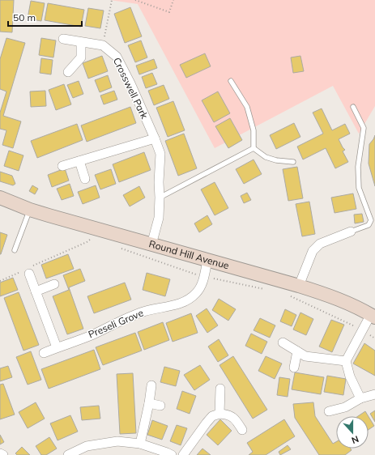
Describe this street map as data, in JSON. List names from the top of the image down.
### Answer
{
  "streets": {
    "street": ["Crosswell Park", "Round Hill Avenue", "Preseli Grove"]
  },
  "crossings": [
    ["Crosswell Park", "Round Hill Avenue"],
    ["Round Hill Avenue", "Preseli Grove"]
  ],
  "scale_bar": "50 m",
  "north": "bottom"
}
